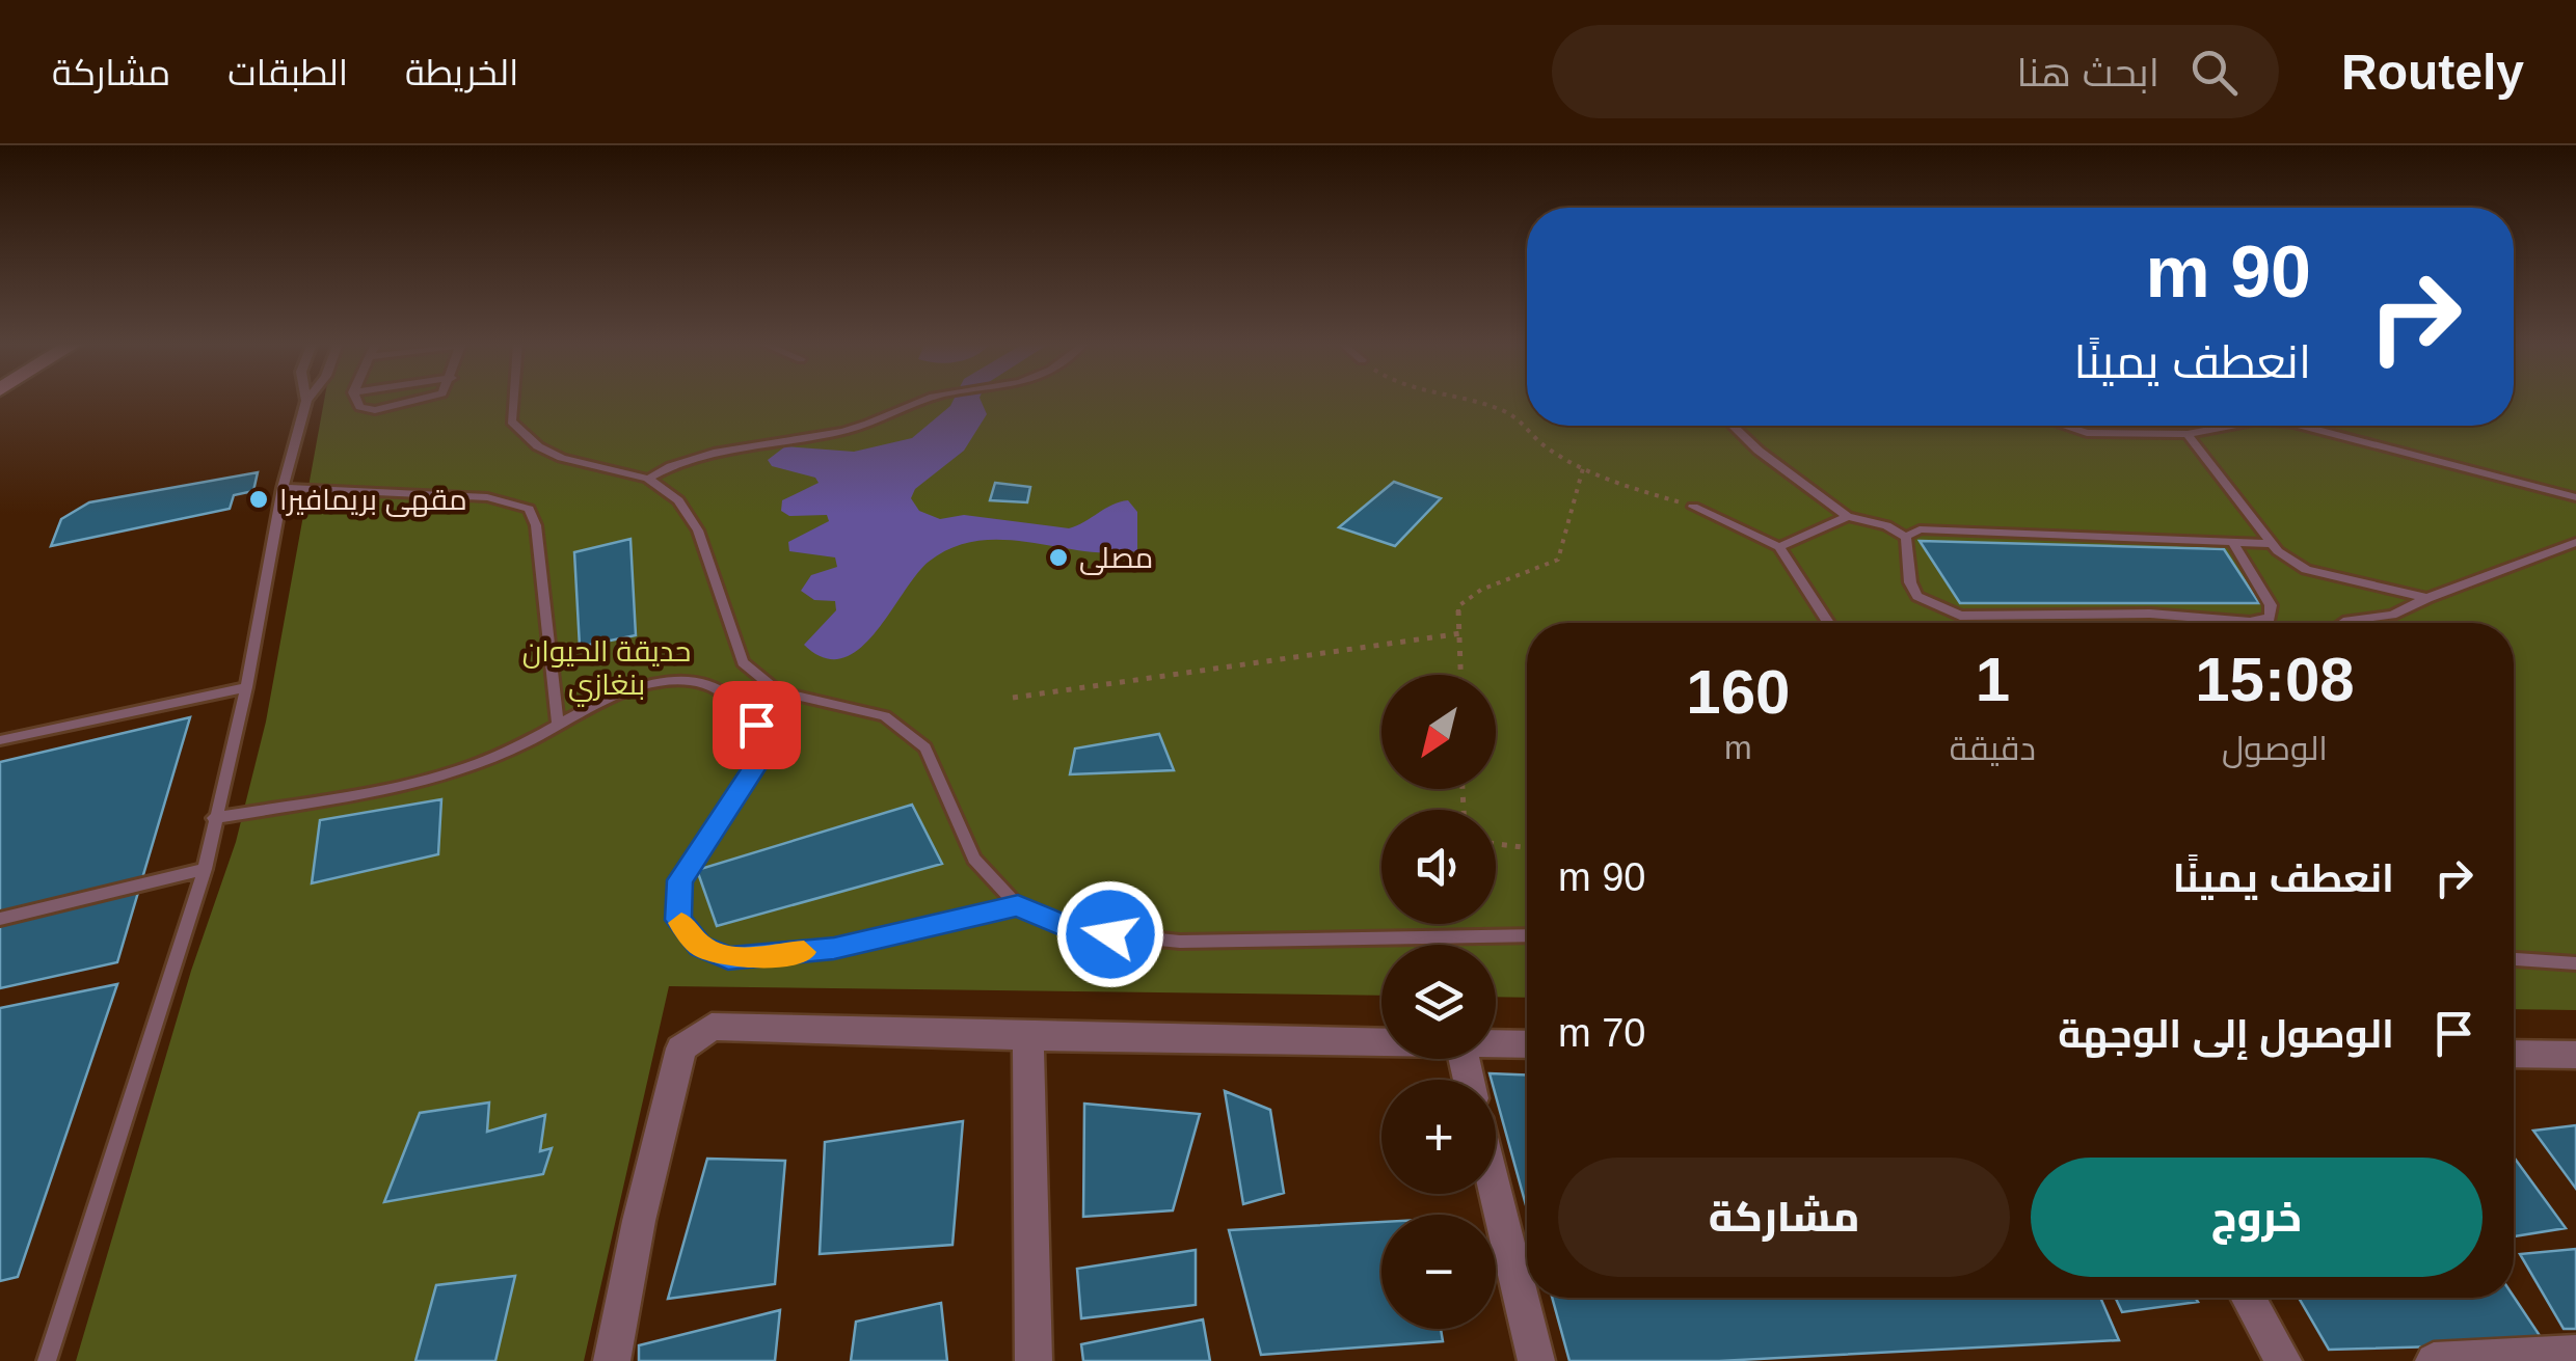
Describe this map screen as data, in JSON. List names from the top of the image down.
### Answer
{
  "parks": ["حديقة الحيوان بنغازي"],
  "places": ["مقهى بريمافيرا", "مصلى"],
  "north": "bottom left",
  "page": {
    "header": "Routely",
    "search": "ابحث هنا",
    "nav": ["الخريطة", "الطبقات", "مشاركة"],
    "turn": ["90 m", "انعطف يمينًا"],
    "eta": [
      "15:08",
      "الوصول",
      "1",
      "دقيقة",
      "160",
      "m"
    ],
    "map_buttons": ["+", "−"],
    "list": [
      {
        "name": "انعطف يمينًا",
        "value": "90 m"
      },
      {
        "name": "الوصول إلى الوجهة",
        "value": "70 m"
      }
    ],
    "buttons": ["خروج", "مشاركة"]
  }
}
